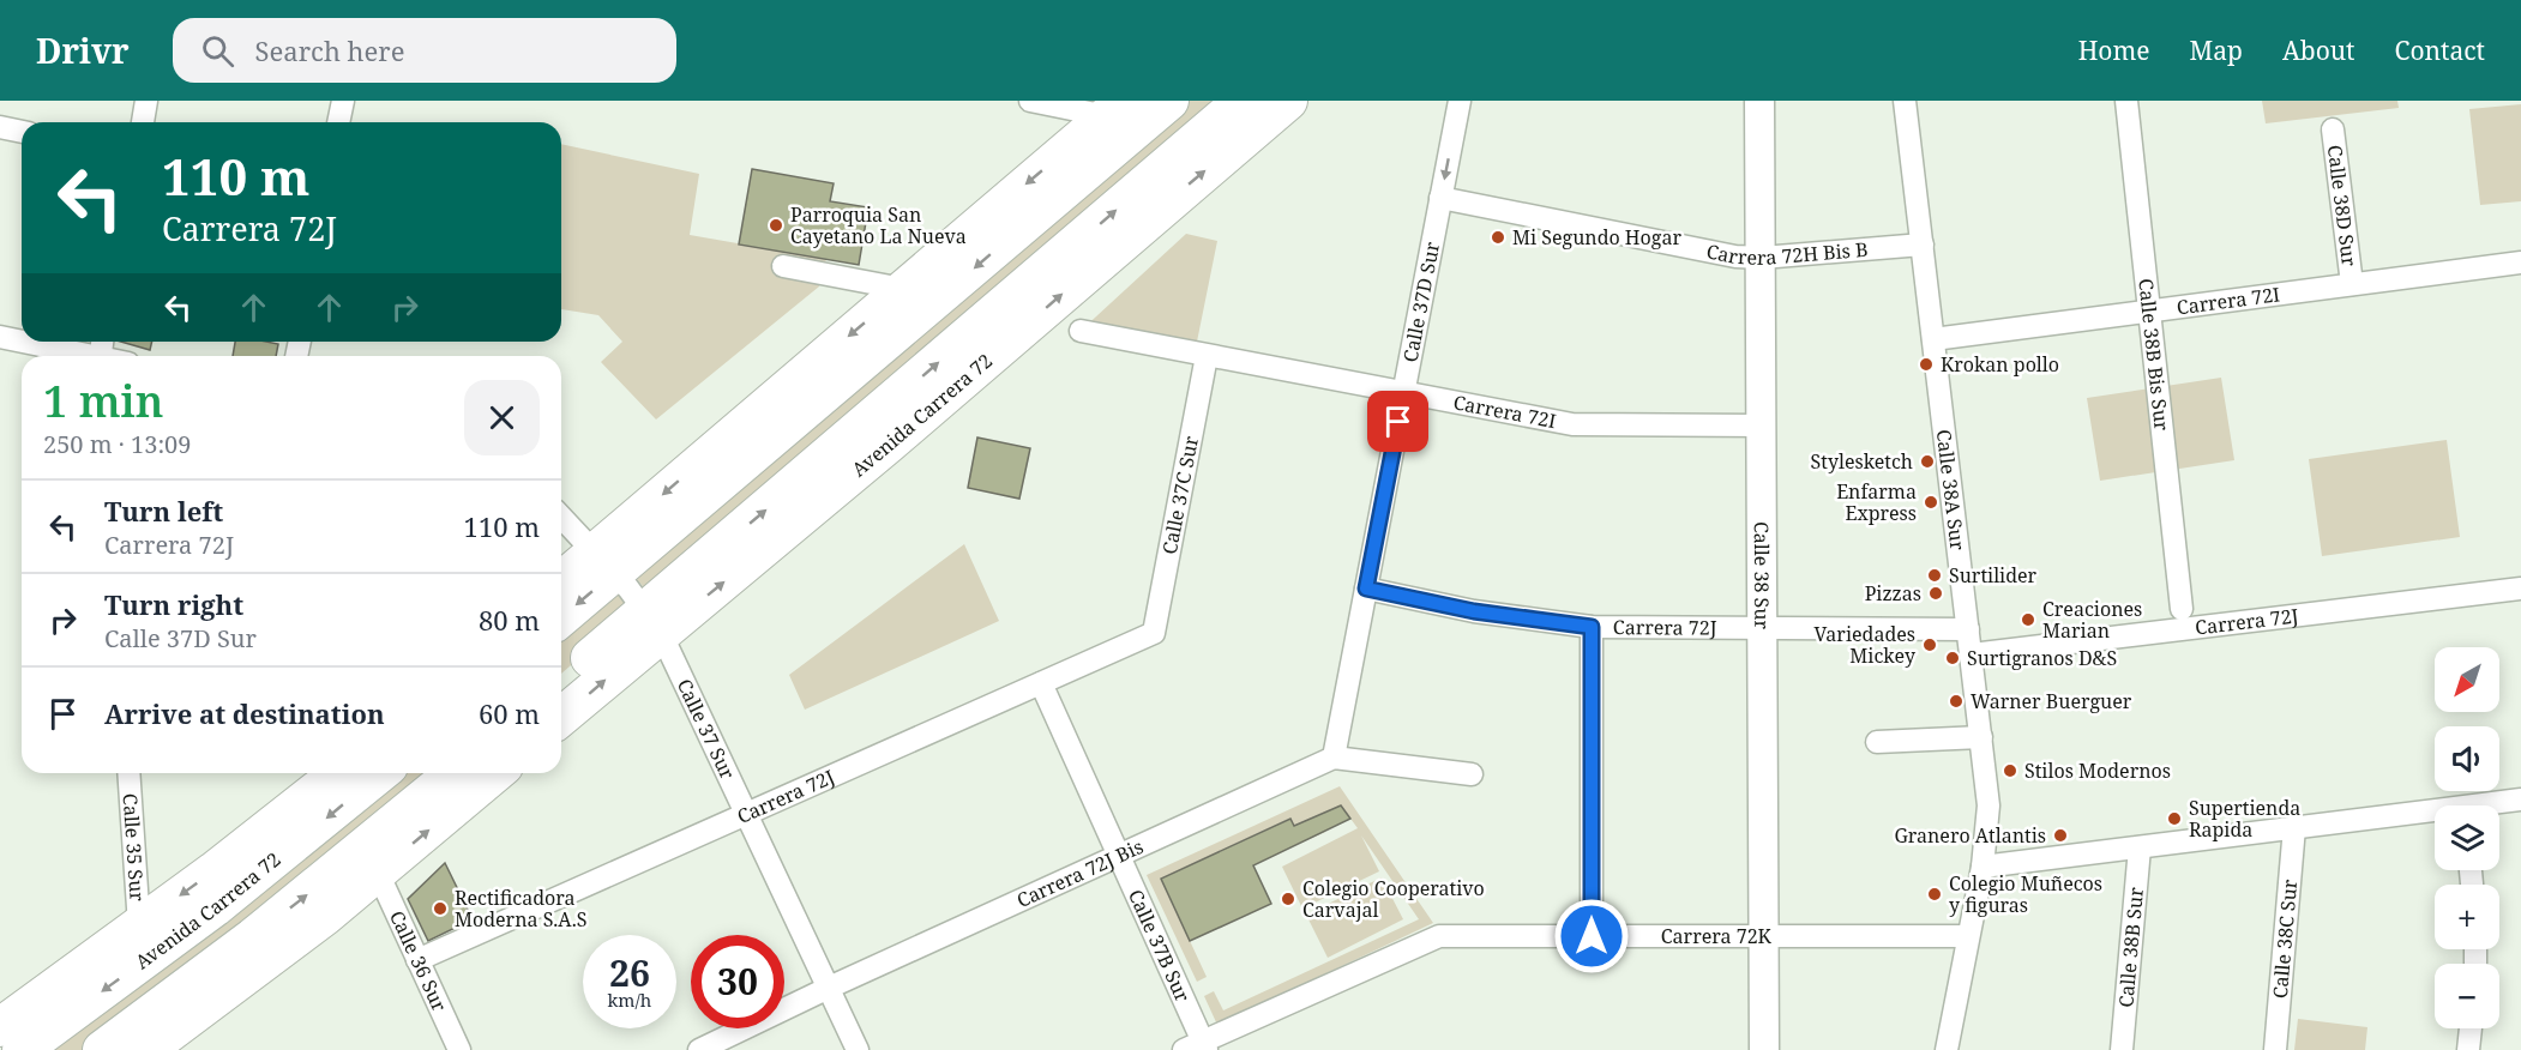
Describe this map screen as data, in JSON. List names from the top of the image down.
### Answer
{
  "streets": {
    "highway": ["Avenida Carrera 72"],
    "street": [
      "Calle 38D Sur",
      "Carrera 72H Bis B",
      "Carrera 72I",
      "Calle 37D Sur",
      "Calle 38B Bis Sur",
      "Calle 38A Sur",
      "Calle 37C Sur",
      "Calle 38 Sur",
      "Carrera 72J",
      "Calle 37 Sur",
      "Calle 35 Sur",
      "Carrera 72J Bis",
      "Carrera 72K",
      "Calle 38C Sur",
      "Calle 37B Sur",
      "Calle 38B Sur",
      "Calle 36 Sur"
    ]
  },
  "crossings": [
    ["Calle 38D Sur", "Carrera 72I"],
    ["Carrera 72H Bis B", "Calle 37D Sur"],
    ["Carrera 72H Bis B", "Calle 38A Sur"],
    ["Carrera 72H Bis B", "Calle 38 Sur"],
    ["Carrera 72I", "Calle 37D Sur"],
    ["Carrera 72I", "Calle 38B Bis Sur"],
    ["Carrera 72I", "Calle 38A Sur"],
    ["Carrera 72I", "Calle 37C Sur"],
    ["Carrera 72I", "Calle 38 Sur"],
    ["Calle 37D Sur", "Carrera 72J"],
    ["Calle 37D Sur", "Carrera 72J Bis"],
    ["Avenida Carrera 72", "Calle 37 Sur"],
    ["Avenida Carrera 72", "Calle 35 Sur"],
    ["Calle 38A Sur", "Carrera 72J"],
    ["Calle 38A Sur", "Carrera 72K"],
    ["Calle 37C Sur", "Carrera 72J"],
    ["Calle 38 Sur", "Carrera 72J"],
    ["Calle 38 Sur", "Carrera 72K"],
    ["Carrera 72J", "Calle 37 Sur"],
    ["Carrera 72J", "Calle 37B Sur"],
    ["Carrera 72J", "Calle 36 Sur"],
    ["Calle 37 Sur", "Carrera 72J Bis"],
    ["Carrera 72J Bis", "Calle 37B Sur"],
    ["Carrera 72K", "Calle 37B Sur"]
  ],
  "places": [
    "Parroquia San Cayetano La Nueva",
    "Mi Segundo Hogar",
    "Krokan pollo",
    "Stylesketch",
    "Enfarma Express",
    "Surtilider",
    "Pizzas",
    "Creaciones Marian",
    "Variedades Mickey",
    "Surtigranos D&S",
    "Warner Buerguer",
    "Stilos Modernos",
    "Supertienda Rapida",
    "Granero Atlantis",
    "Colegio Muñecos y figuras",
    "Colegio Cooperativo Carvajal",
    "Rectificadora Moderna S.A.S"
  ],
  "north": "bottom left",
  "page": {
    "header": "Drivr",
    "search": "Search here",
    "nav": [
      "Home",
      "Map",
      "About",
      "Contact"
    ],
    "turn": ["110 m", "Carrera 72J"],
    "heading": ["1 min", "250 m · 13:09"],
    "list": [
      {
        "name": "Turn left",
        "note": "Carrera 72J",
        "value": "110 m"
      },
      {
        "name": "Turn right",
        "note": "Calle 37D Sur",
        "value": "80 m"
      },
      {
        "name": "Arrive at destination",
        "value": "60 m"
      }
    ],
    "map_buttons": ["+", "−"],
    "speed": "26 km/h",
    "limit": "30"
  }
}
